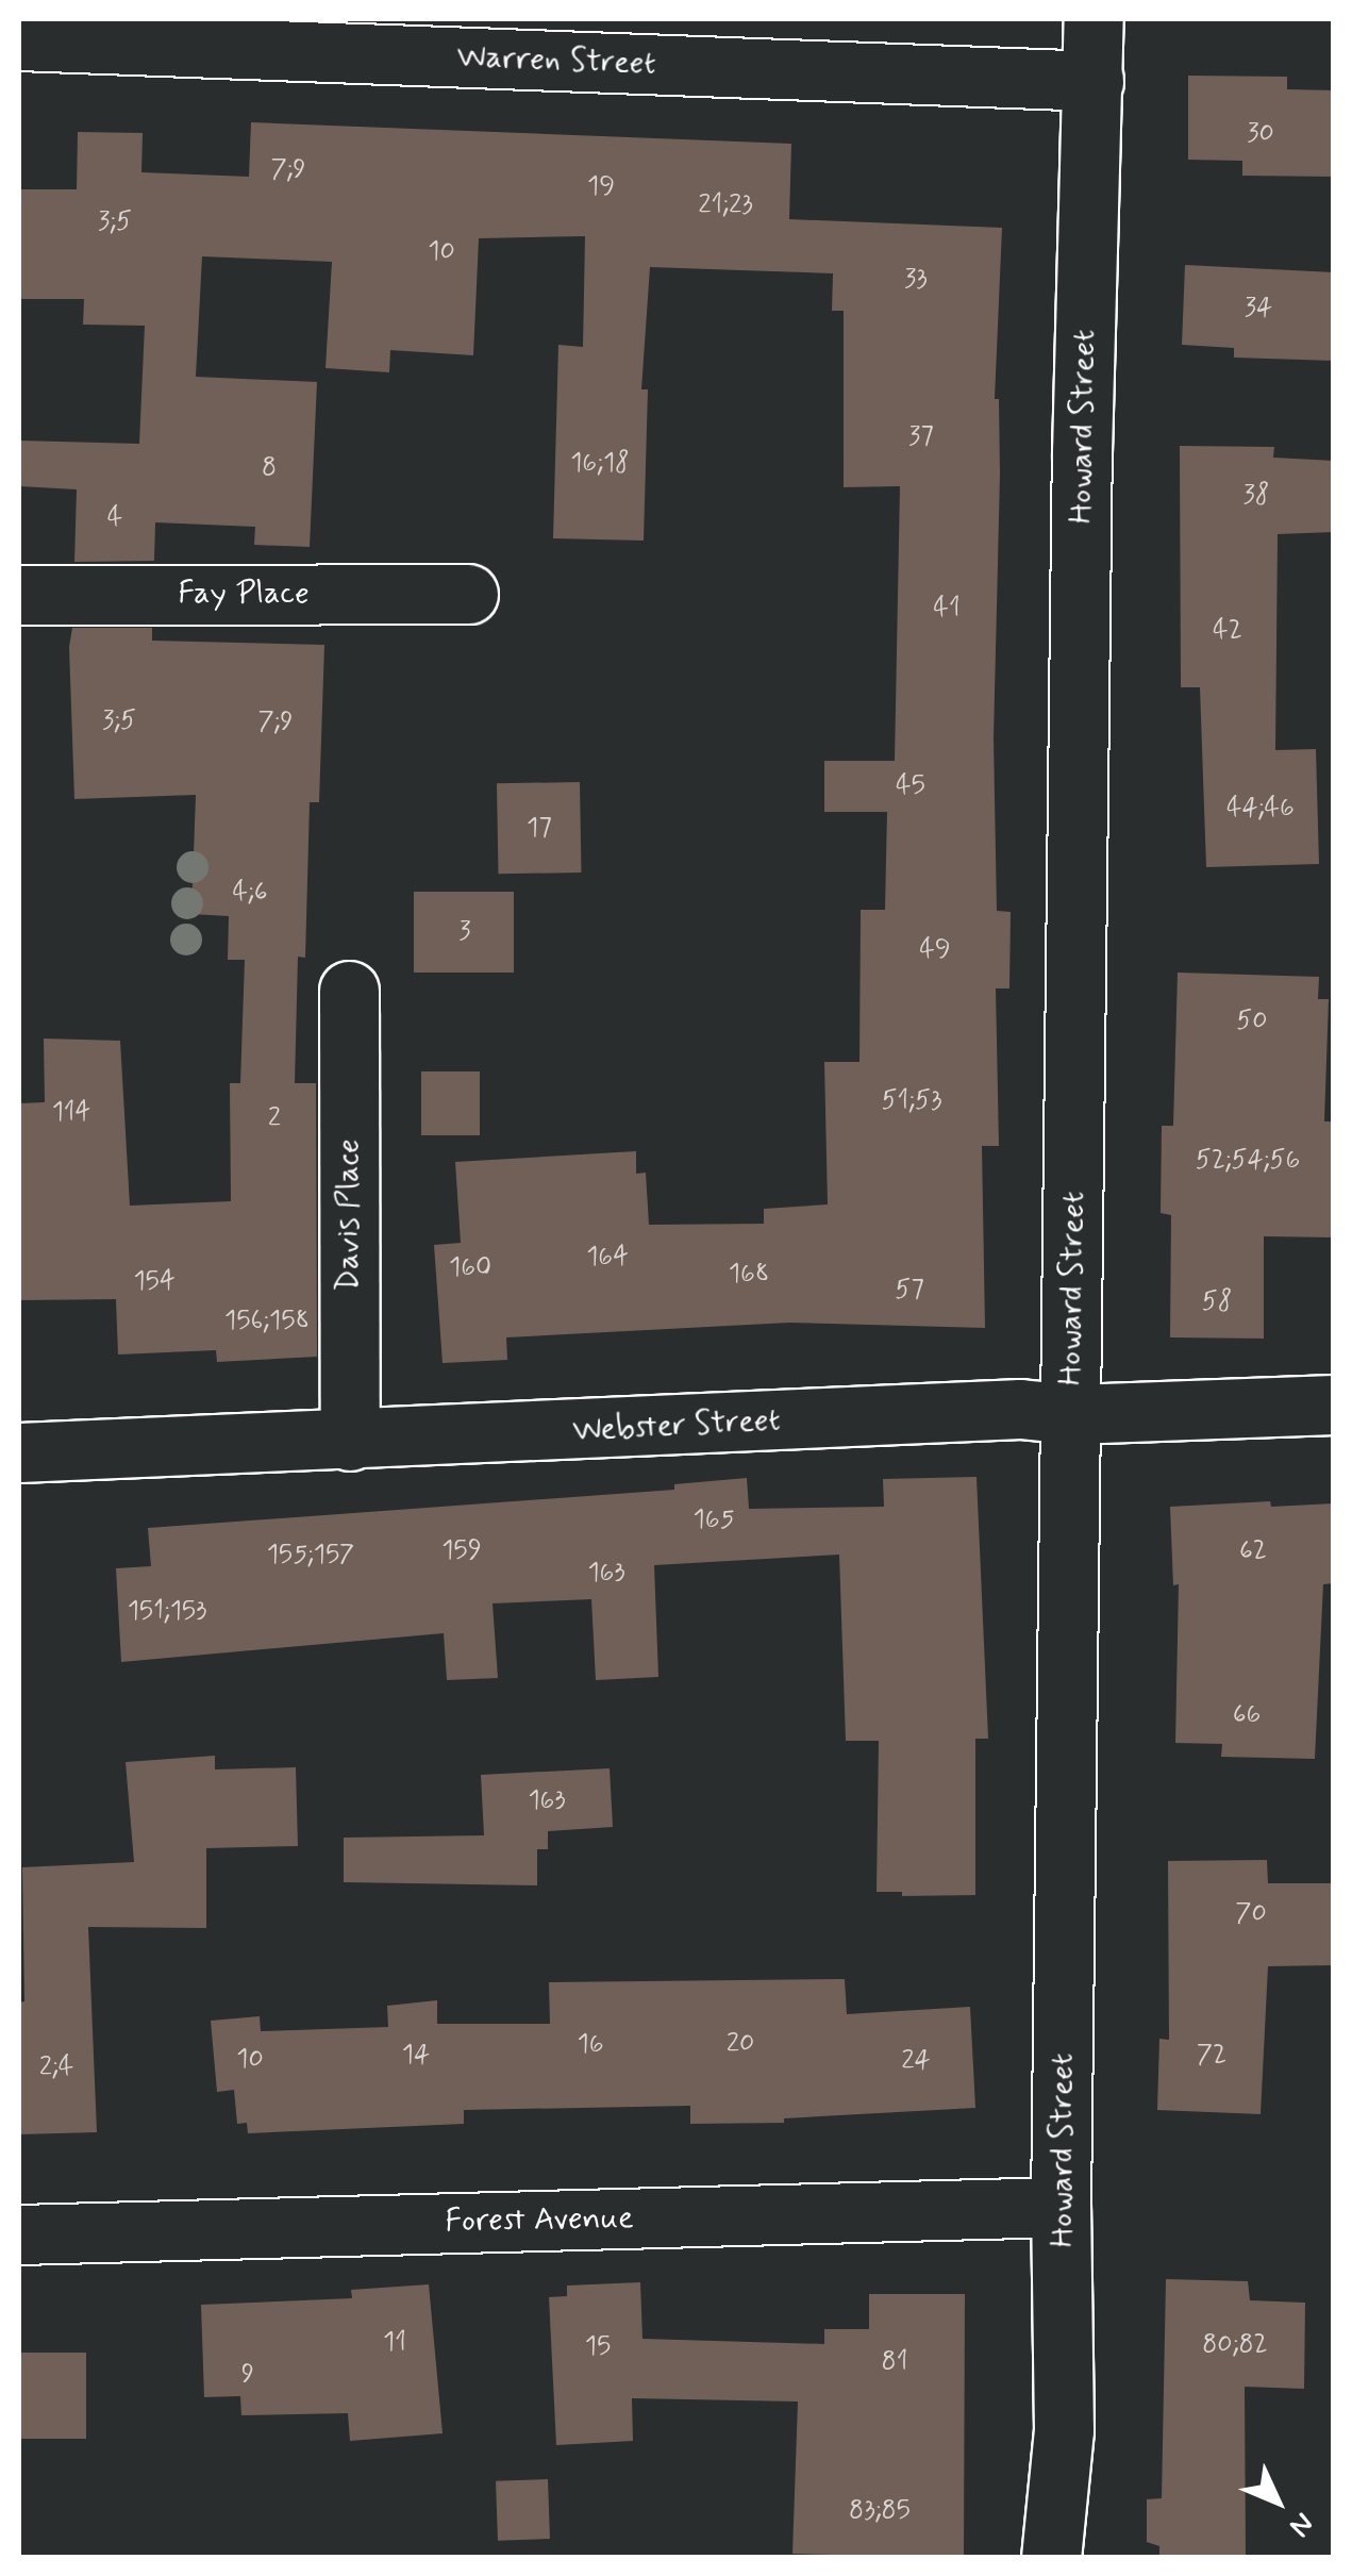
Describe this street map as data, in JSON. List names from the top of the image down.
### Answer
{
  "streets": {
    "street": [
      "Warren Street",
      "Howard Street",
      "Fay Place",
      "Davis Place",
      "Webster Street",
      "Forest Avenue"
    ]
  },
  "crossings": [
    ["Warren Street", "Howard Street"],
    ["Howard Street", "Webster Street"],
    ["Howard Street", "Forest Avenue"],
    ["Davis Place", "Webster Street"]
  ],
  "house_numbers": [
    "30",
    "7;9",
    "19",
    "21;23",
    "3;5",
    "10",
    "33",
    "34",
    "37",
    "16;18",
    "8",
    "38",
    "4",
    "41",
    "42",
    "3;5",
    "7;9",
    "45",
    "44;46",
    "17",
    "4;6",
    "3",
    "49",
    "50",
    "51;53",
    "114",
    "2",
    "52;54;56",
    "164",
    "160",
    "168",
    "154",
    "57",
    "58",
    "156;158",
    "165",
    "159",
    "62",
    "155;157",
    "163",
    "151;153",
    "66",
    "163",
    "70",
    "20",
    "16",
    "14",
    "72",
    "10",
    "24",
    "2;4",
    "11",
    "80;82",
    "15",
    "81",
    "9",
    "83;85"
  ],
  "north": "bottom right"
}
